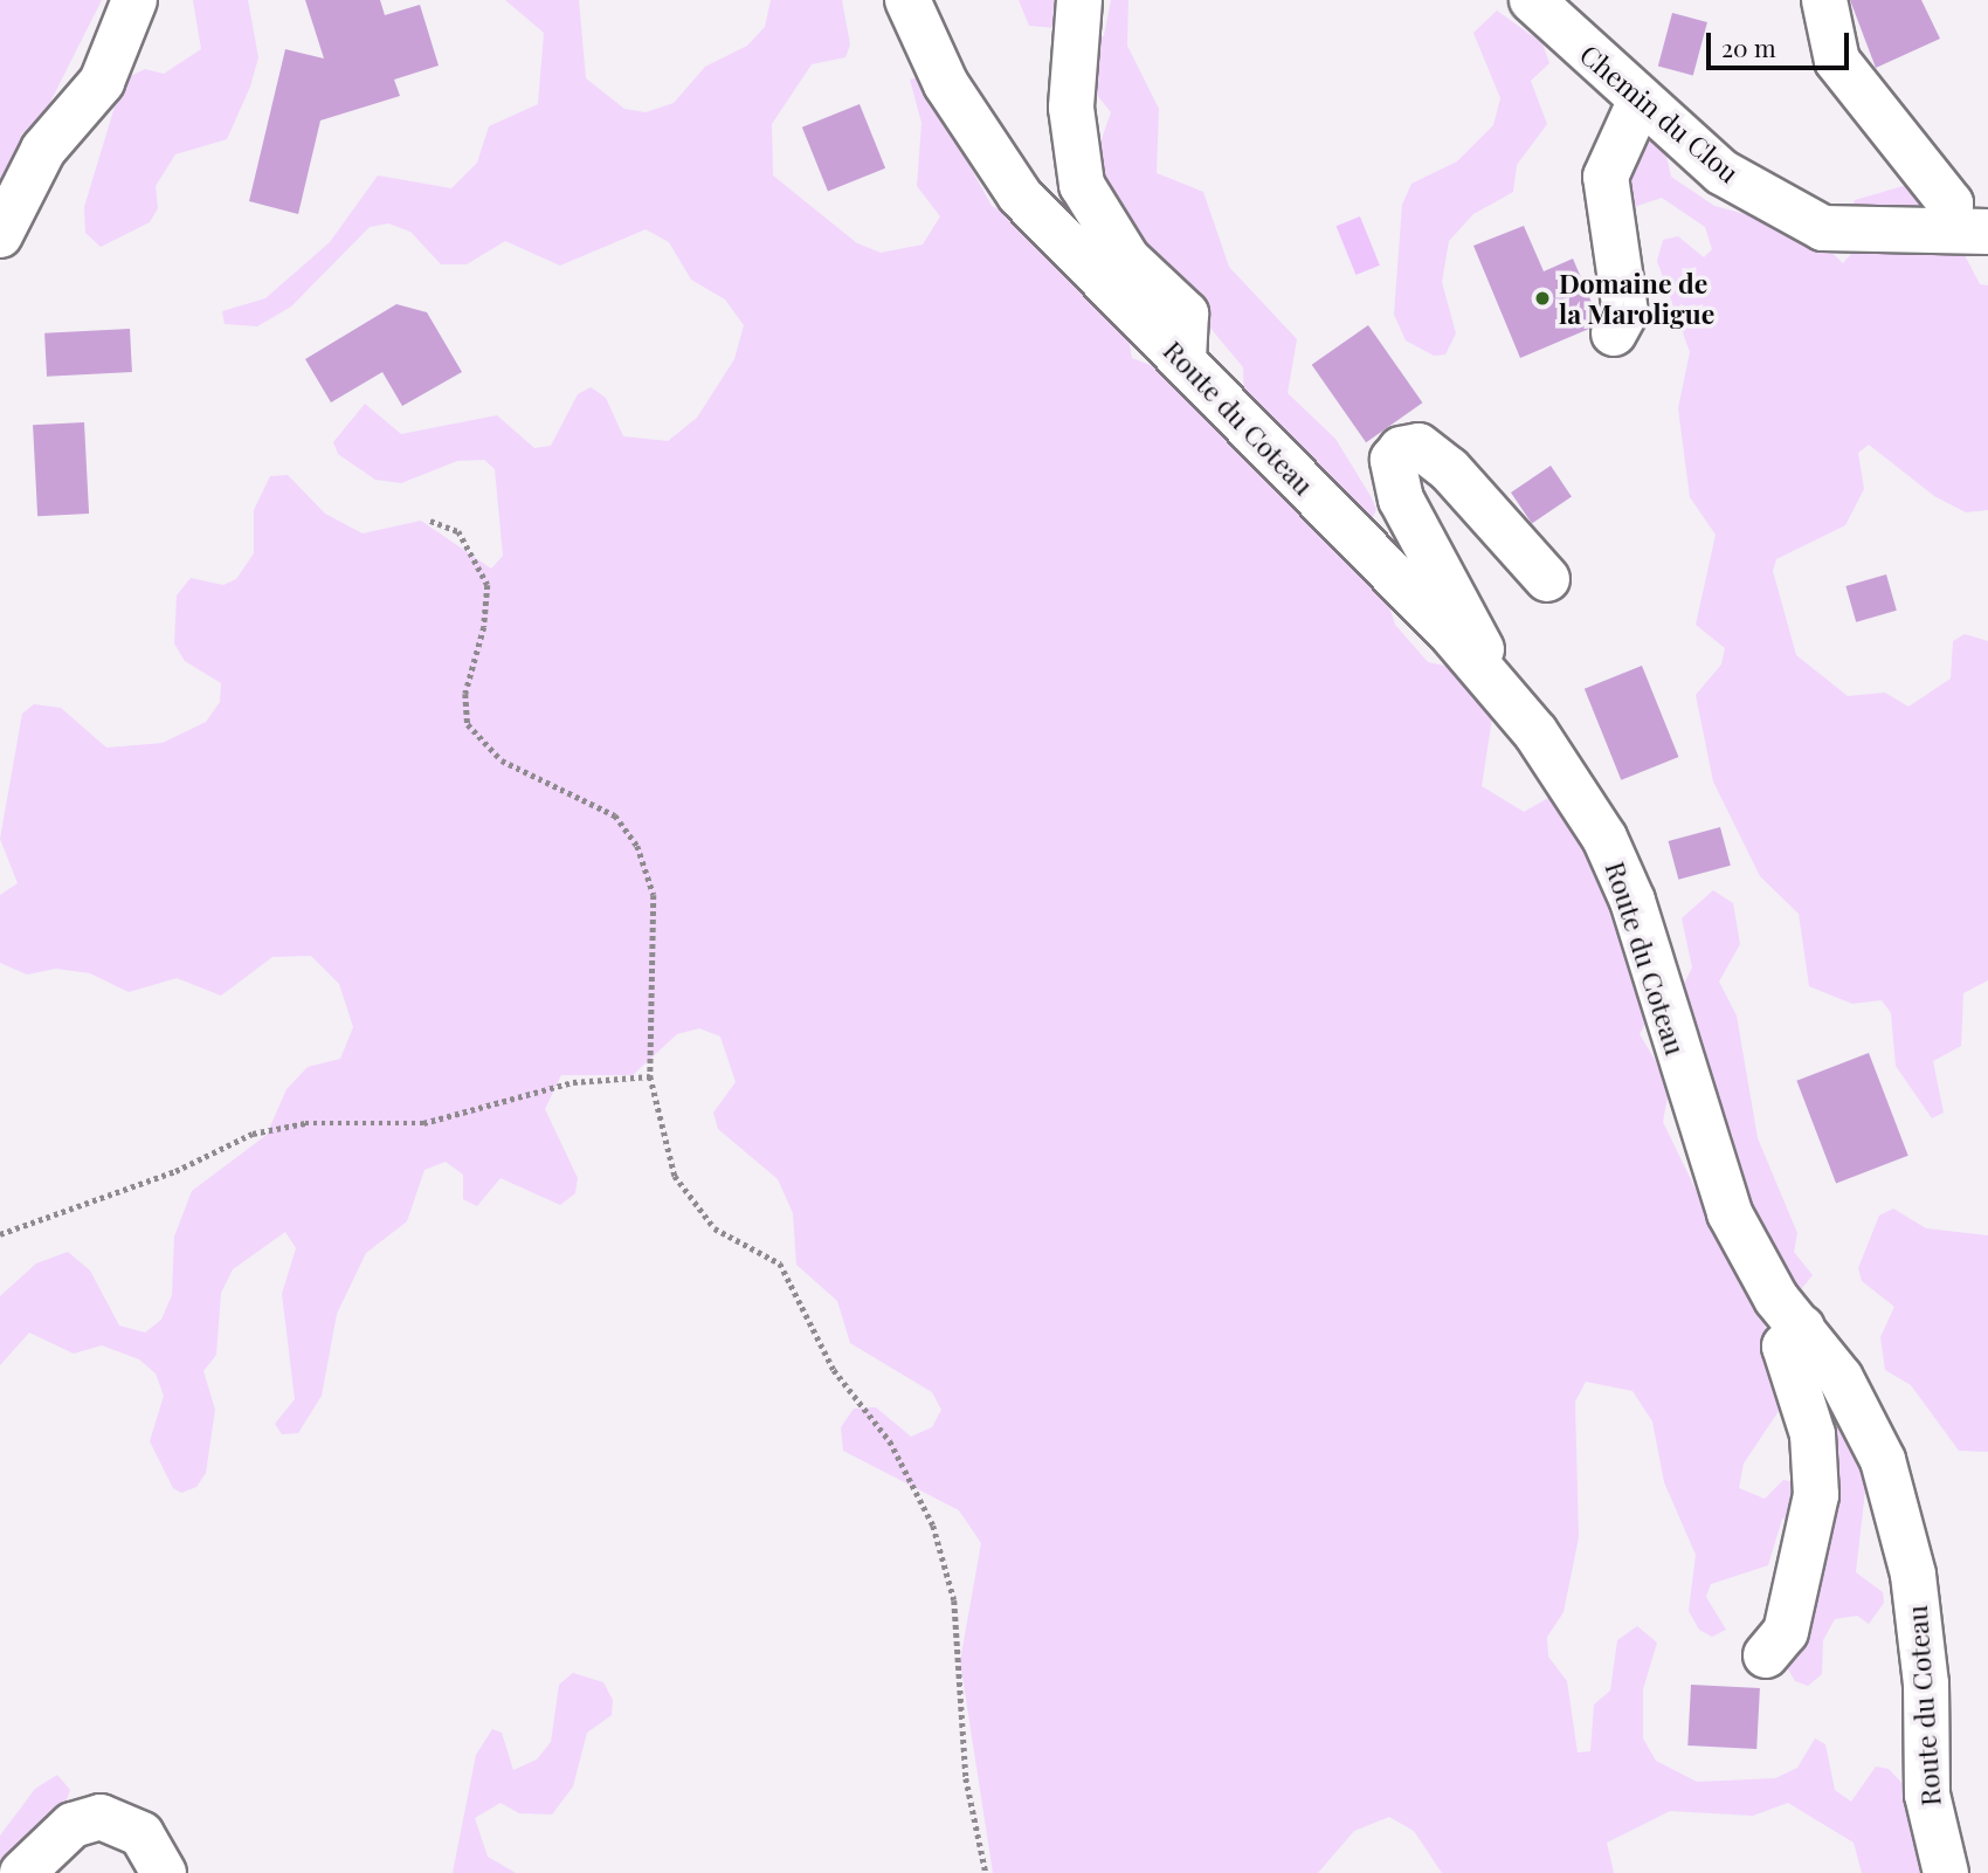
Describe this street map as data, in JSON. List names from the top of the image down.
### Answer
{
  "streets": {
    "street": ["Chemin du Clou", "Route du Coteau"]
  },
  "places": ["Domaine de la Maroligue"],
  "scale_bar": "20 m"
}
